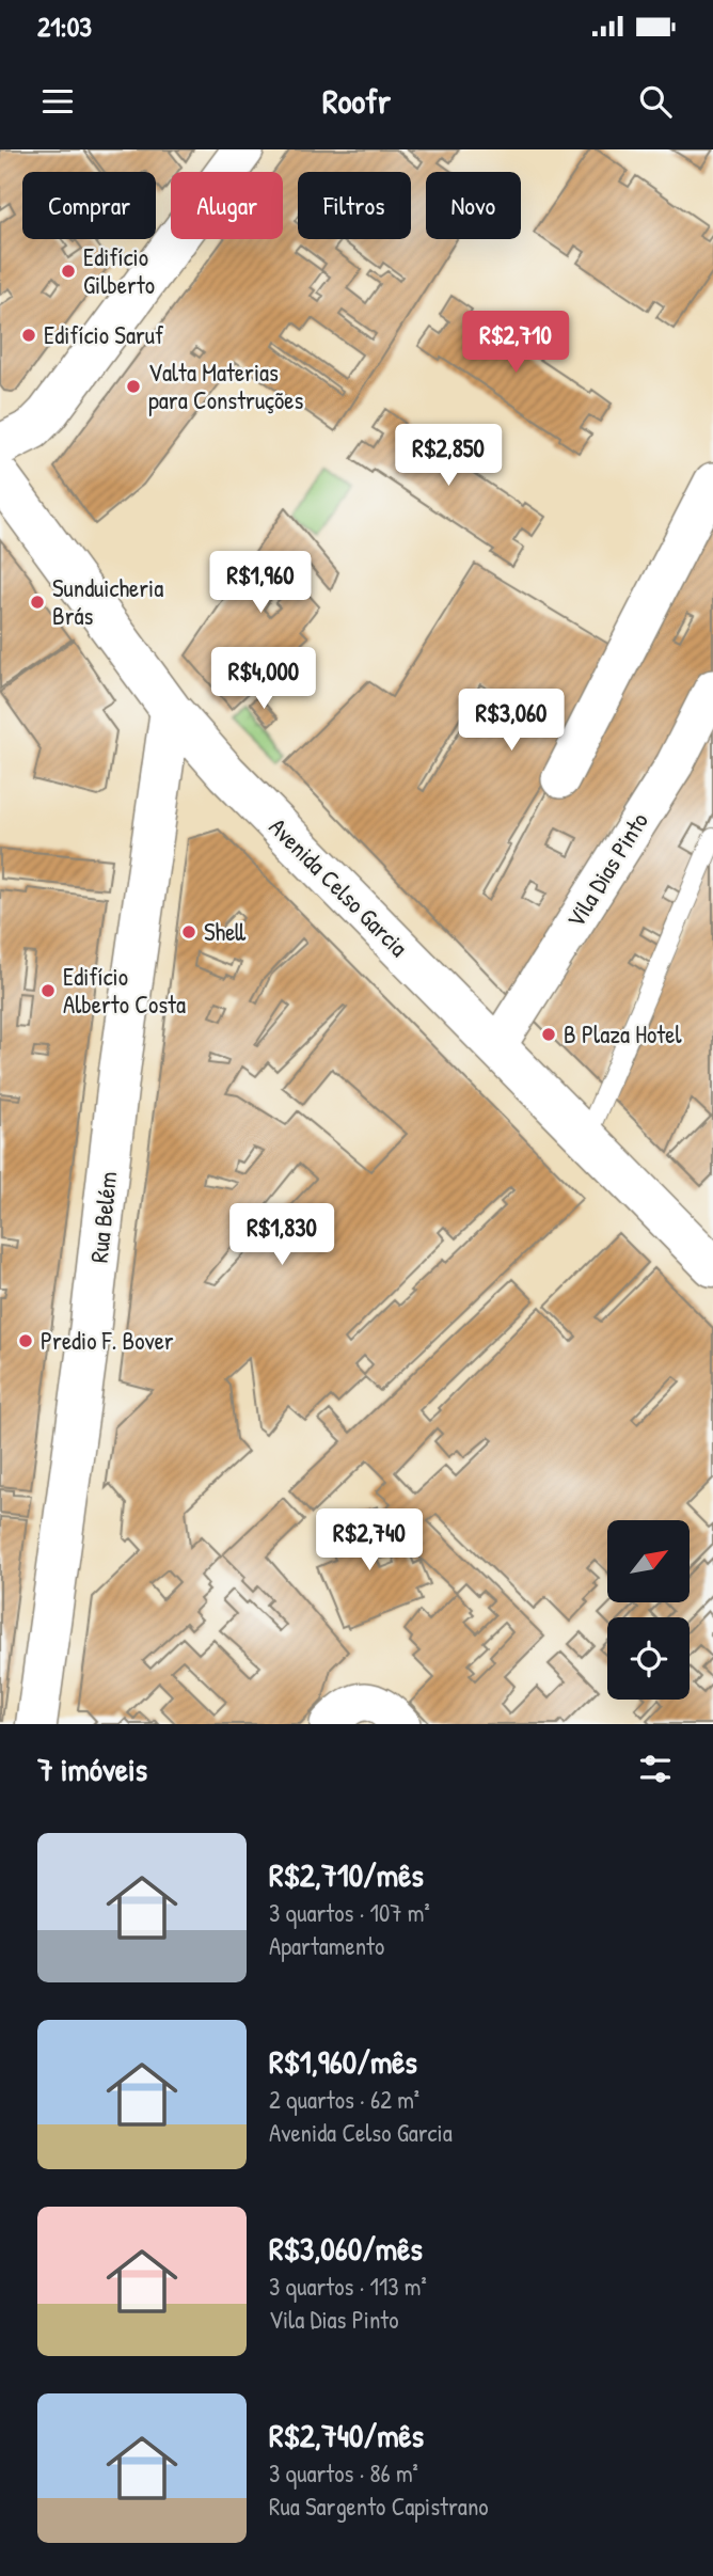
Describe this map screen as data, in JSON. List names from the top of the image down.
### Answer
{
  "streets": {
    "main road": ["Avenida Celso Garcia", "Rua Belém"],
    "street": ["Vila Dias Pinto"]
  },
  "crossings": [
    ["Vila Dias Pinto", "Avenida Celso Garcia"],
    ["Avenida Celso Garcia", "Rua Belém"]
  ],
  "places": [
    "Edifício Gilberto",
    "Edifício Saruf",
    "Valta Materias para Construções",
    "Sunduicheria Brás",
    "Shell",
    "Edifício Alberto Costa",
    "B Plaza Hotel",
    "Predio F. Bover"
  ],
  "north": "top right",
  "page": {
    "status": "21:03",
    "header": "Roofr",
    "chip": [
      "Comprar",
      "Alugar",
      "Filtros",
      "Novo"
    ],
    "price": [
      "R$2,710",
      "R$2,850",
      "R$1,960",
      "R$4,000",
      "R$3,060",
      "R$1,830",
      "R$2,740"
    ],
    "heading": "7 imóveis",
    "list": [
      {
        "name": "R$2,710/mês",
        "note": "3 quartos · 107 m² · Apartamento"
      },
      {
        "name": "R$1,960/mês",
        "note": "2 quartos · 62 m² · Avenida Celso Garcia"
      },
      {
        "name": "R$3,060/mês",
        "note": "3 quartos · 113 m² · Vila Dias Pinto"
      },
      {
        "name": "R$2,740/mês",
        "note": "3 quartos · 86 m² · Rua Sargento Capistrano"
      }
    ]
  }
}
